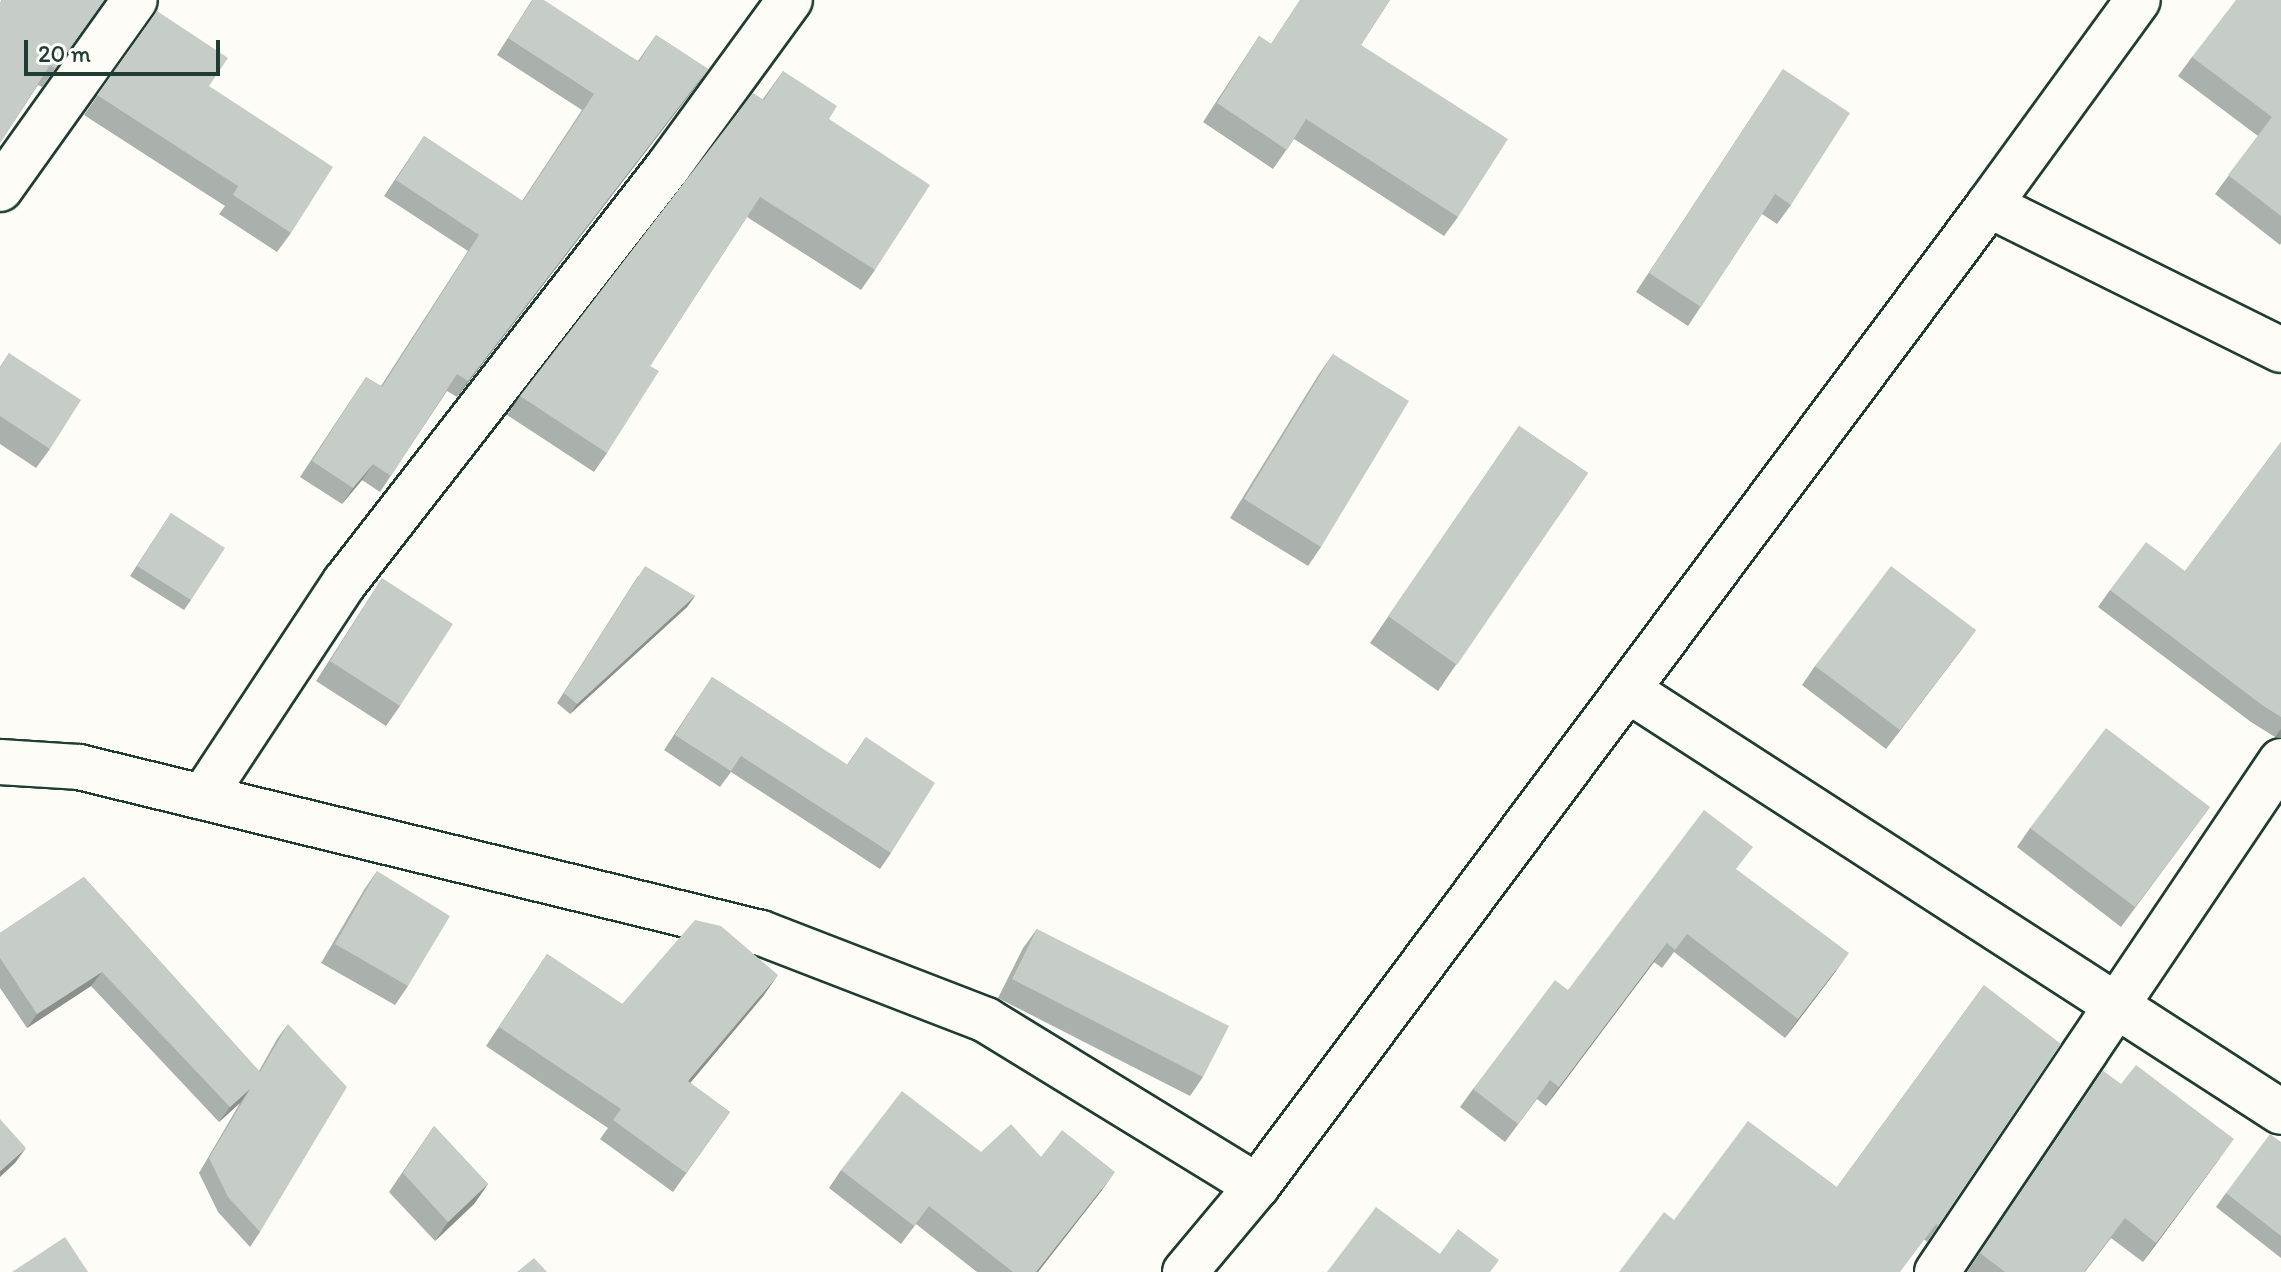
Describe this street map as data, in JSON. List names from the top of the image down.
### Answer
{
  "scale_bar": "20 m"
}
